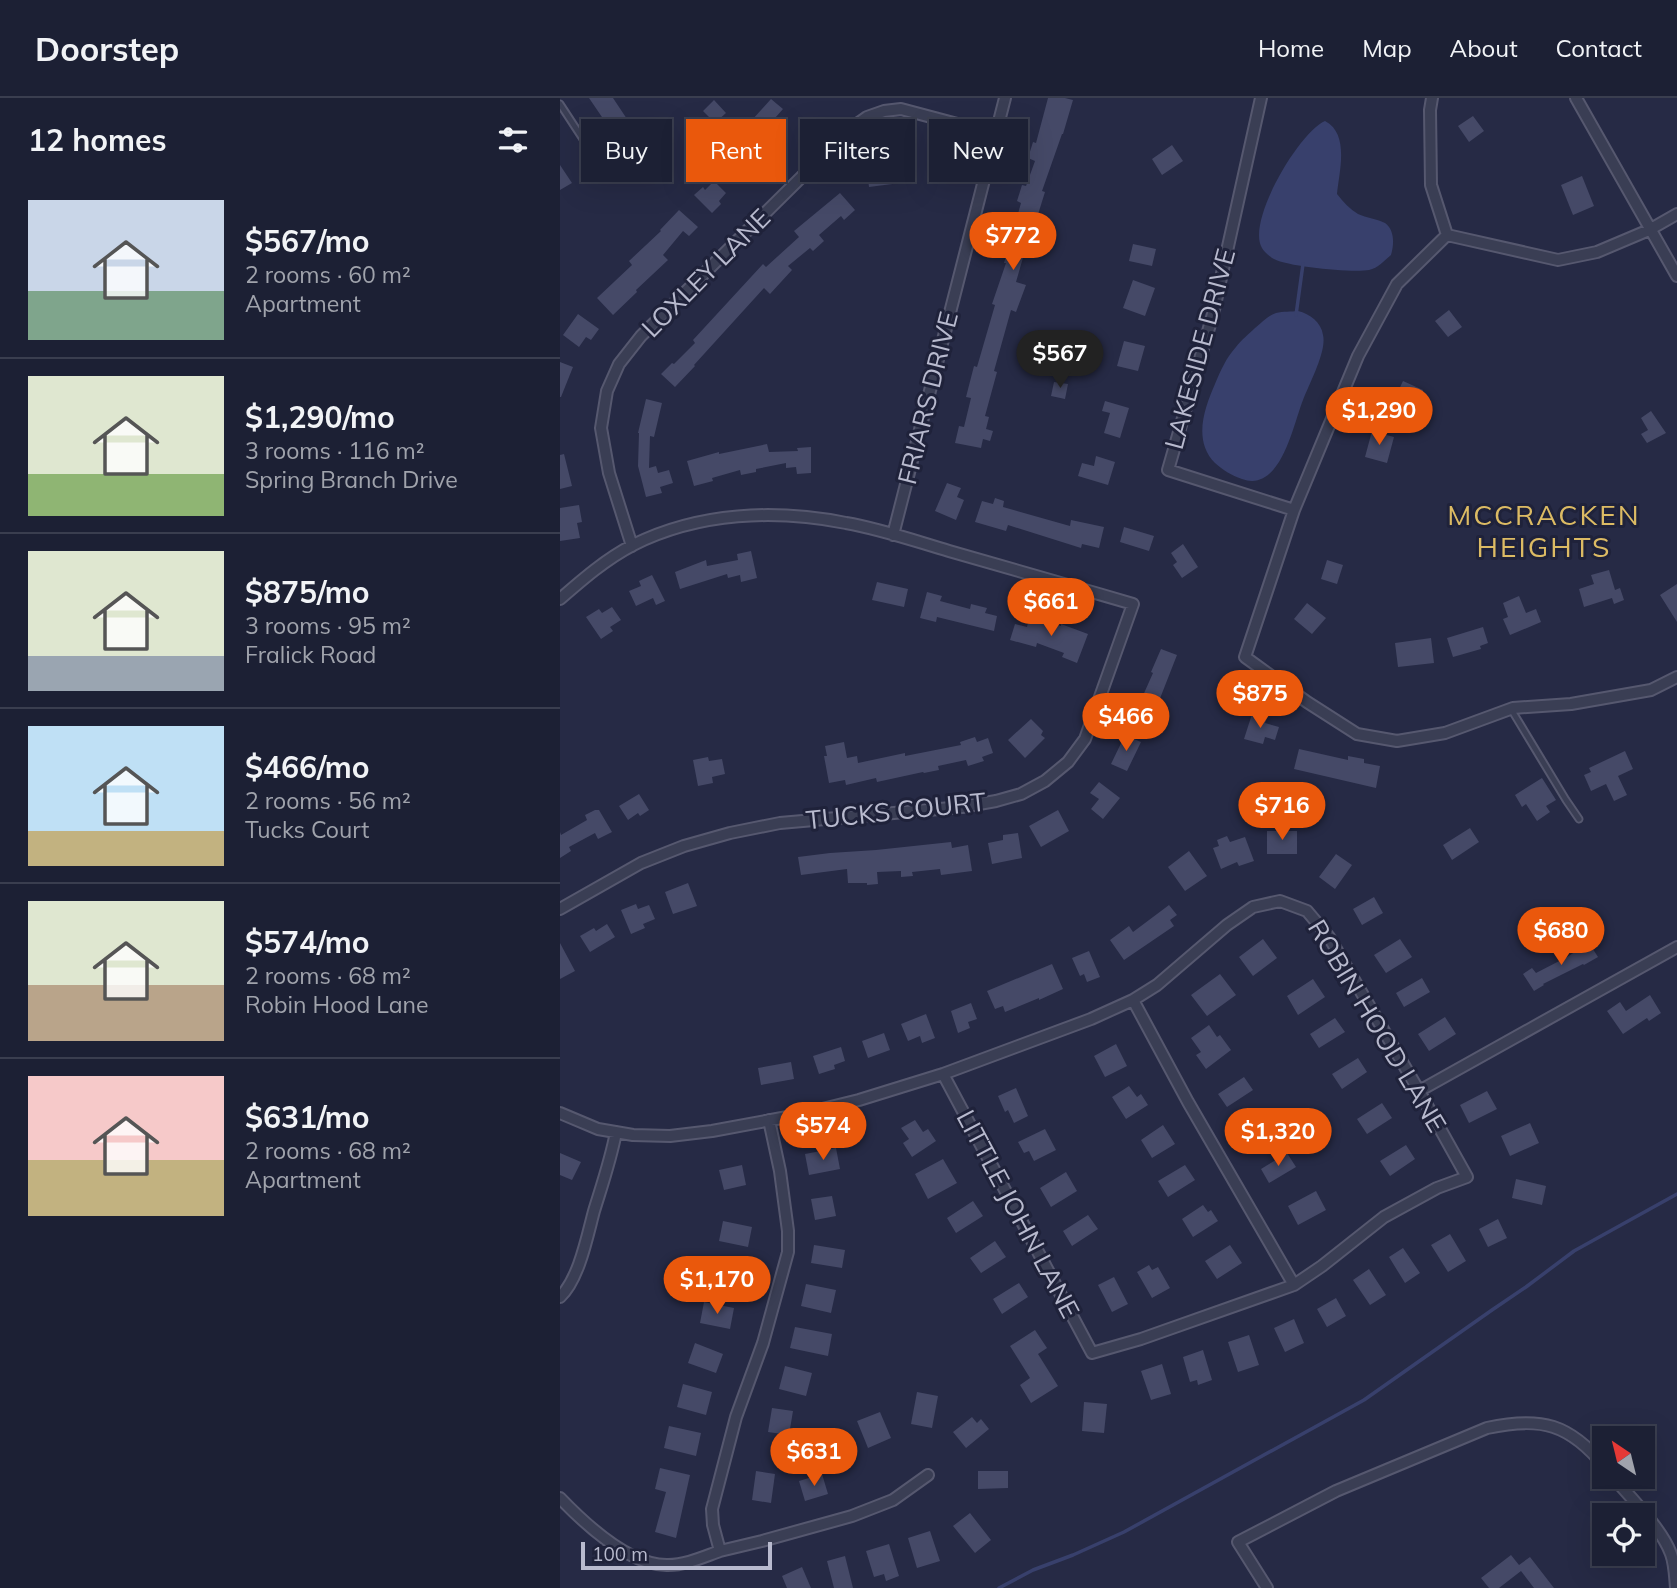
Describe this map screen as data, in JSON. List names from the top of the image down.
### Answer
{
  "streets": {
    "street": [
      "LOXLEY LANE",
      "LAKESIDE DRIVE",
      "FRIARS DRIVE",
      "TUCKS COURT",
      "ROBIN HOOD LANE",
      "LITTLE JOHN LANE"
    ]
  },
  "crossings": [
    ["FRIARS DRIVE", "TUCKS COURT"],
    ["ROBIN HOOD LANE", "LITTLE JOHN LANE"]
  ],
  "districts": ["MCCRACKEN HEIGHTS"],
  "scale_bar": "100 m",
  "north": "top left",
  "page": {
    "header": "Doorstep",
    "nav": [
      "Home",
      "Map",
      "About",
      "Contact"
    ],
    "heading": "12 homes",
    "chip": [
      "Buy",
      "Rent",
      "Filters",
      "New"
    ],
    "list": [
      {
        "name": "$567/mo",
        "note": "2 rooms · 60 m² · Apartment"
      },
      {
        "name": "$1,290/mo",
        "note": "3 rooms · 116 m² · Spring Branch Drive"
      },
      {
        "name": "$875/mo",
        "note": "3 rooms · 95 m² · Fralick Road"
      },
      {
        "name": "$466/mo",
        "note": "2 rooms · 56 m² · Tucks Court"
      },
      {
        "name": "$574/mo",
        "note": "2 rooms · 68 m² · Robin Hood Lane"
      },
      {
        "name": "$631/mo",
        "note": "2 rooms · 68 m² · Apartment"
      }
    ],
    "price": [
      "$772",
      "$567",
      "$1,290",
      "$661",
      "$875",
      "$466",
      "$716",
      "$680",
      "$574",
      "$1,320",
      "$1,170",
      "$631"
    ],
    "scale": "100 m"
  }
}
